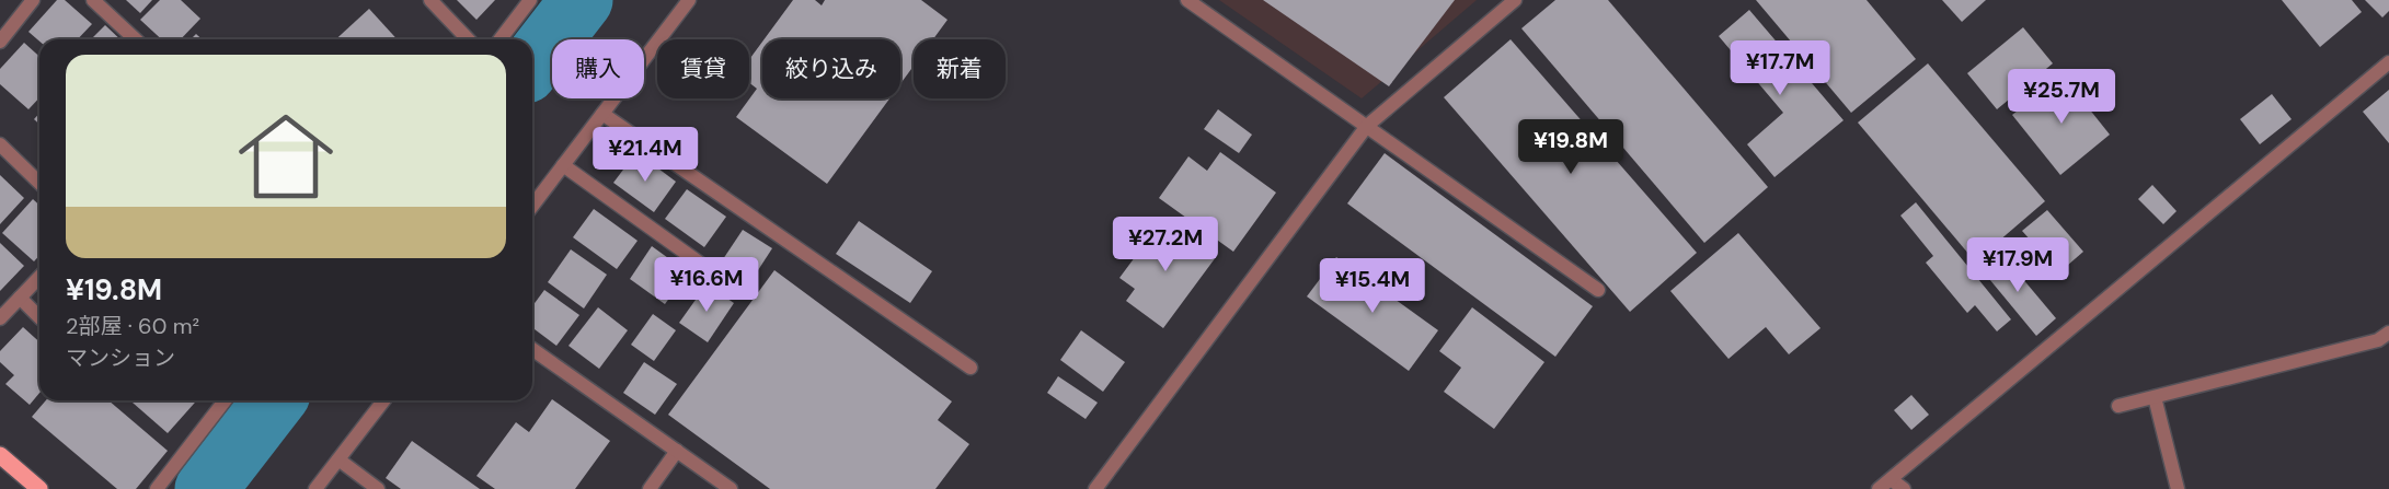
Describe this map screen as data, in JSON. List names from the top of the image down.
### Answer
{
  "page": {
    "chip": [
      "購入",
      "賃貸",
      "絞り込み",
      "新着"
    ],
    "list": [
      {
        "name": "¥19.8M",
        "note": "2部屋 · 60 m² · マンション"
      }
    ],
    "price": [
      "¥17.7M",
      "¥25.7M",
      "¥19.8M",
      "¥21.4M",
      "¥27.2M",
      "¥17.9M",
      "¥16.6M",
      "¥15.4M"
    ]
  }
}
